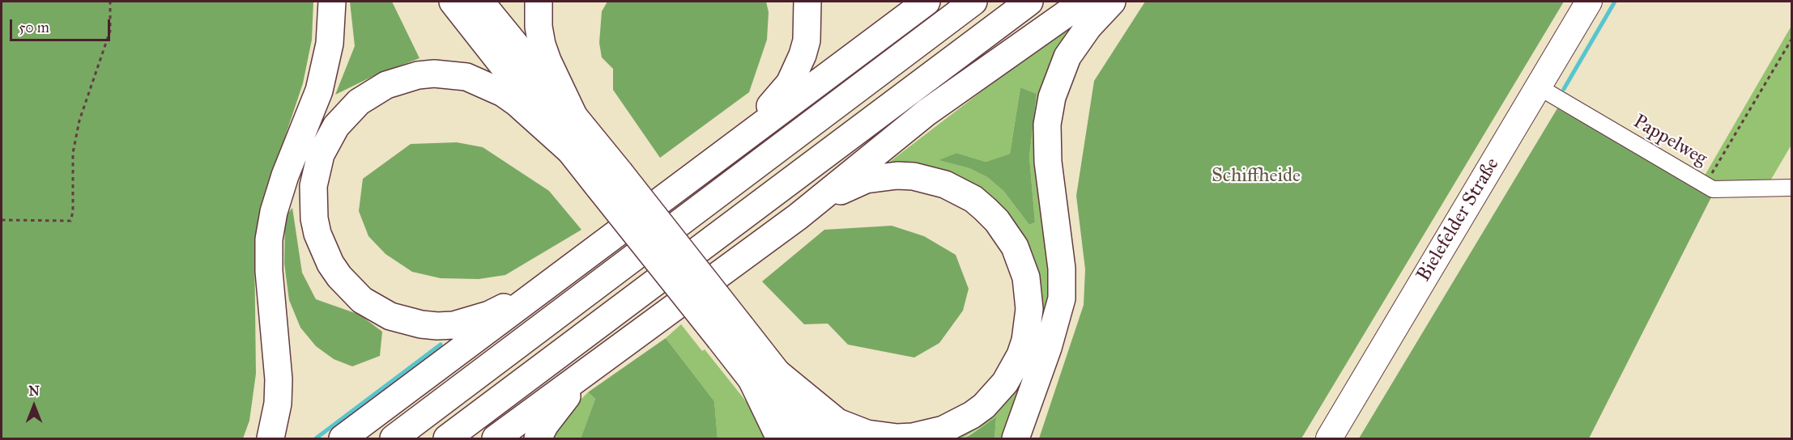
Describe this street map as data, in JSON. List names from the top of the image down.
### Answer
{
  "streets": {
    "main road": ["Bielefelder Straße"],
    "street": ["Pappelweg"]
  },
  "crossings": [
    ["Pappelweg", "Bielefelder Straße"]
  ],
  "parks": ["Schiffheide"],
  "scale_bar": "50 m",
  "north": "top"
}
